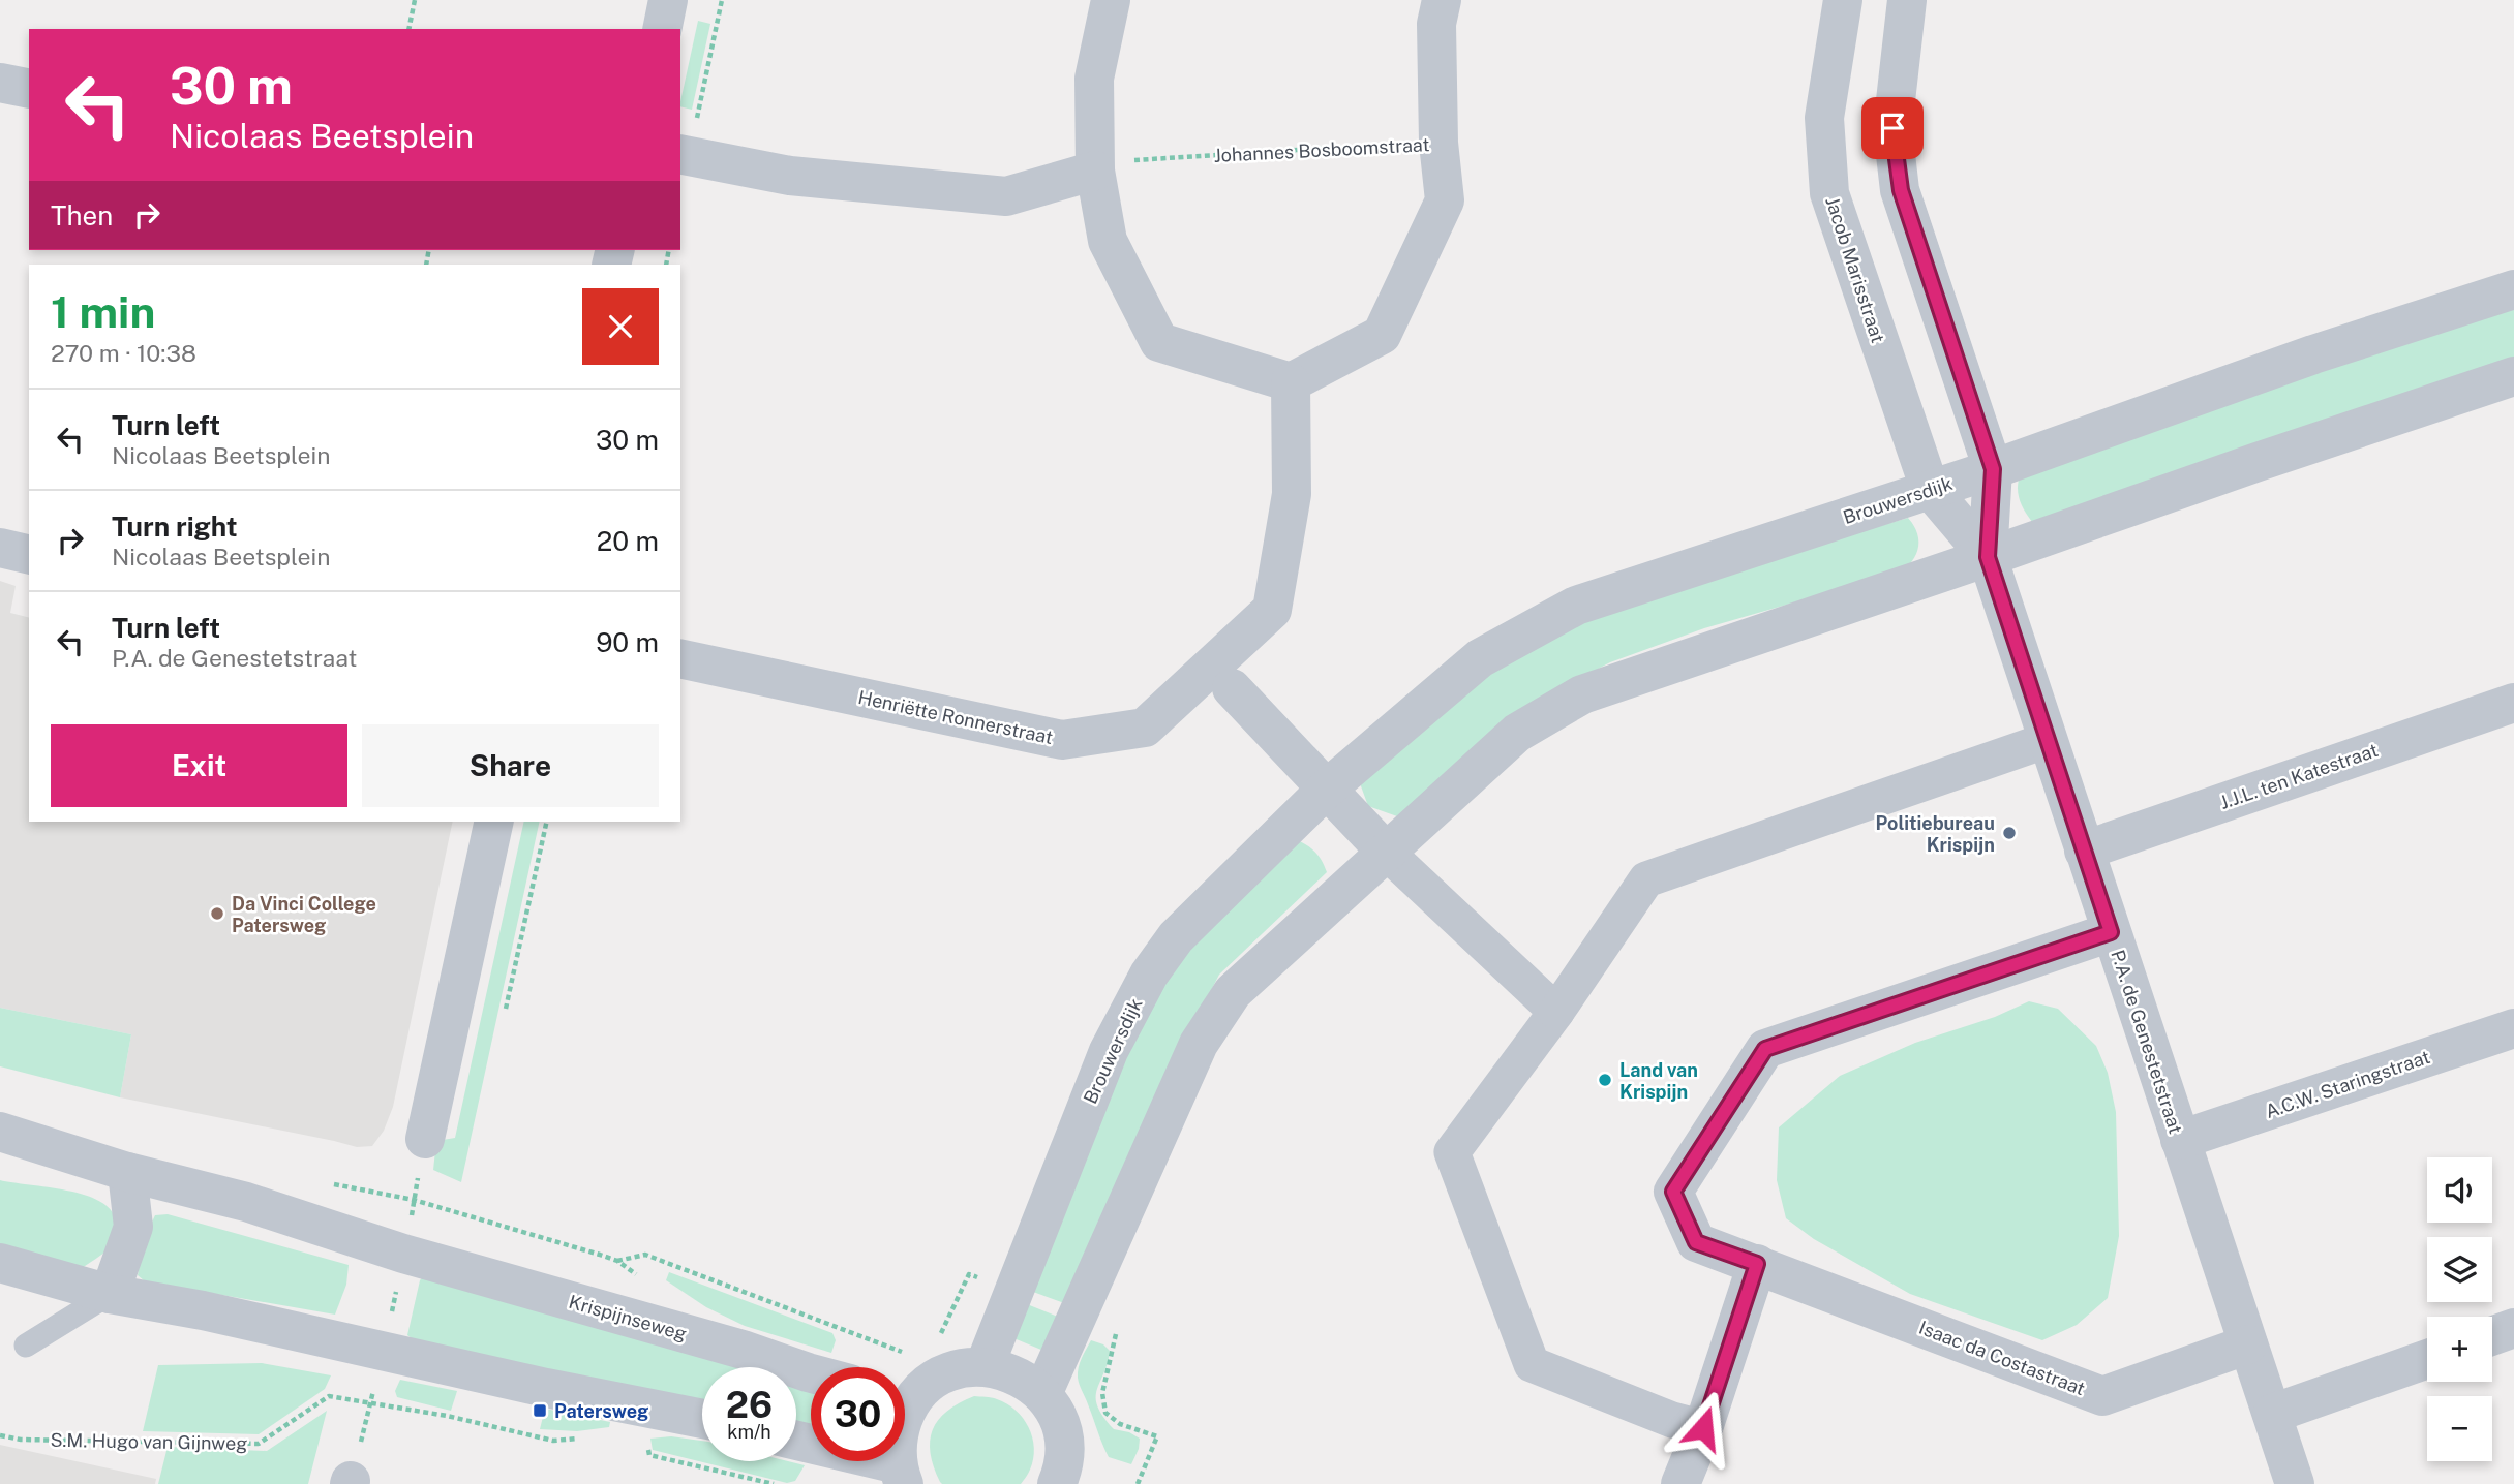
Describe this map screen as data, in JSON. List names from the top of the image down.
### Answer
{
  "streets": {
    "street": [
      "Johannes Bosboomstraat",
      "Jacob Marisstraat",
      "Brouwersdijk",
      "Henriëtte Ronnerstraat",
      "J.J.L. ten Katestraat",
      "P.A. de Genestetstraat",
      "A.C.W. Staringstraat",
      "Krispijnseweg",
      "Isaac da Costastraat"
    ],
    "path": ["S.M. Hugo van Gijnweg"]
  },
  "crossings": [
    ["Johannes Bosboomstraat", "Henriëtte Ronnerstraat"],
    ["Jacob Marisstraat", "Brouwersdijk"],
    ["J.J.L. ten Katestraat", "P.A. de Genestetstraat"],
    ["P.A. de Genestetstraat", "A.C.W. Staringstraat"],
    ["P.A. de Genestetstraat", "Isaac da Costastraat"]
  ],
  "places": {
    "other": ["Politiebureau Krispijn", "Da Vinci College Patersweg", "Land van Krispijn"],
    "transit": ["Patersweg"]
  },
  "page": {
    "turn": ["30 m", "Nicolaas Beetsplein"],
    "then": "Then",
    "heading": ["1 min", "270 m · 10:38"],
    "list": [
      {
        "name": "Turn left",
        "note": "Nicolaas Beetsplein",
        "value": "30 m"
      },
      {
        "name": "Turn right",
        "note": "Nicolaas Beetsplein",
        "value": "20 m"
      },
      {
        "name": "Turn left",
        "note": "P.A. de Genestetstraat",
        "value": "90 m"
      }
    ],
    "buttons": ["Exit", "Share"],
    "map_buttons": ["+", "−"],
    "speed": "26 km/h",
    "limit": "30"
  }
}
